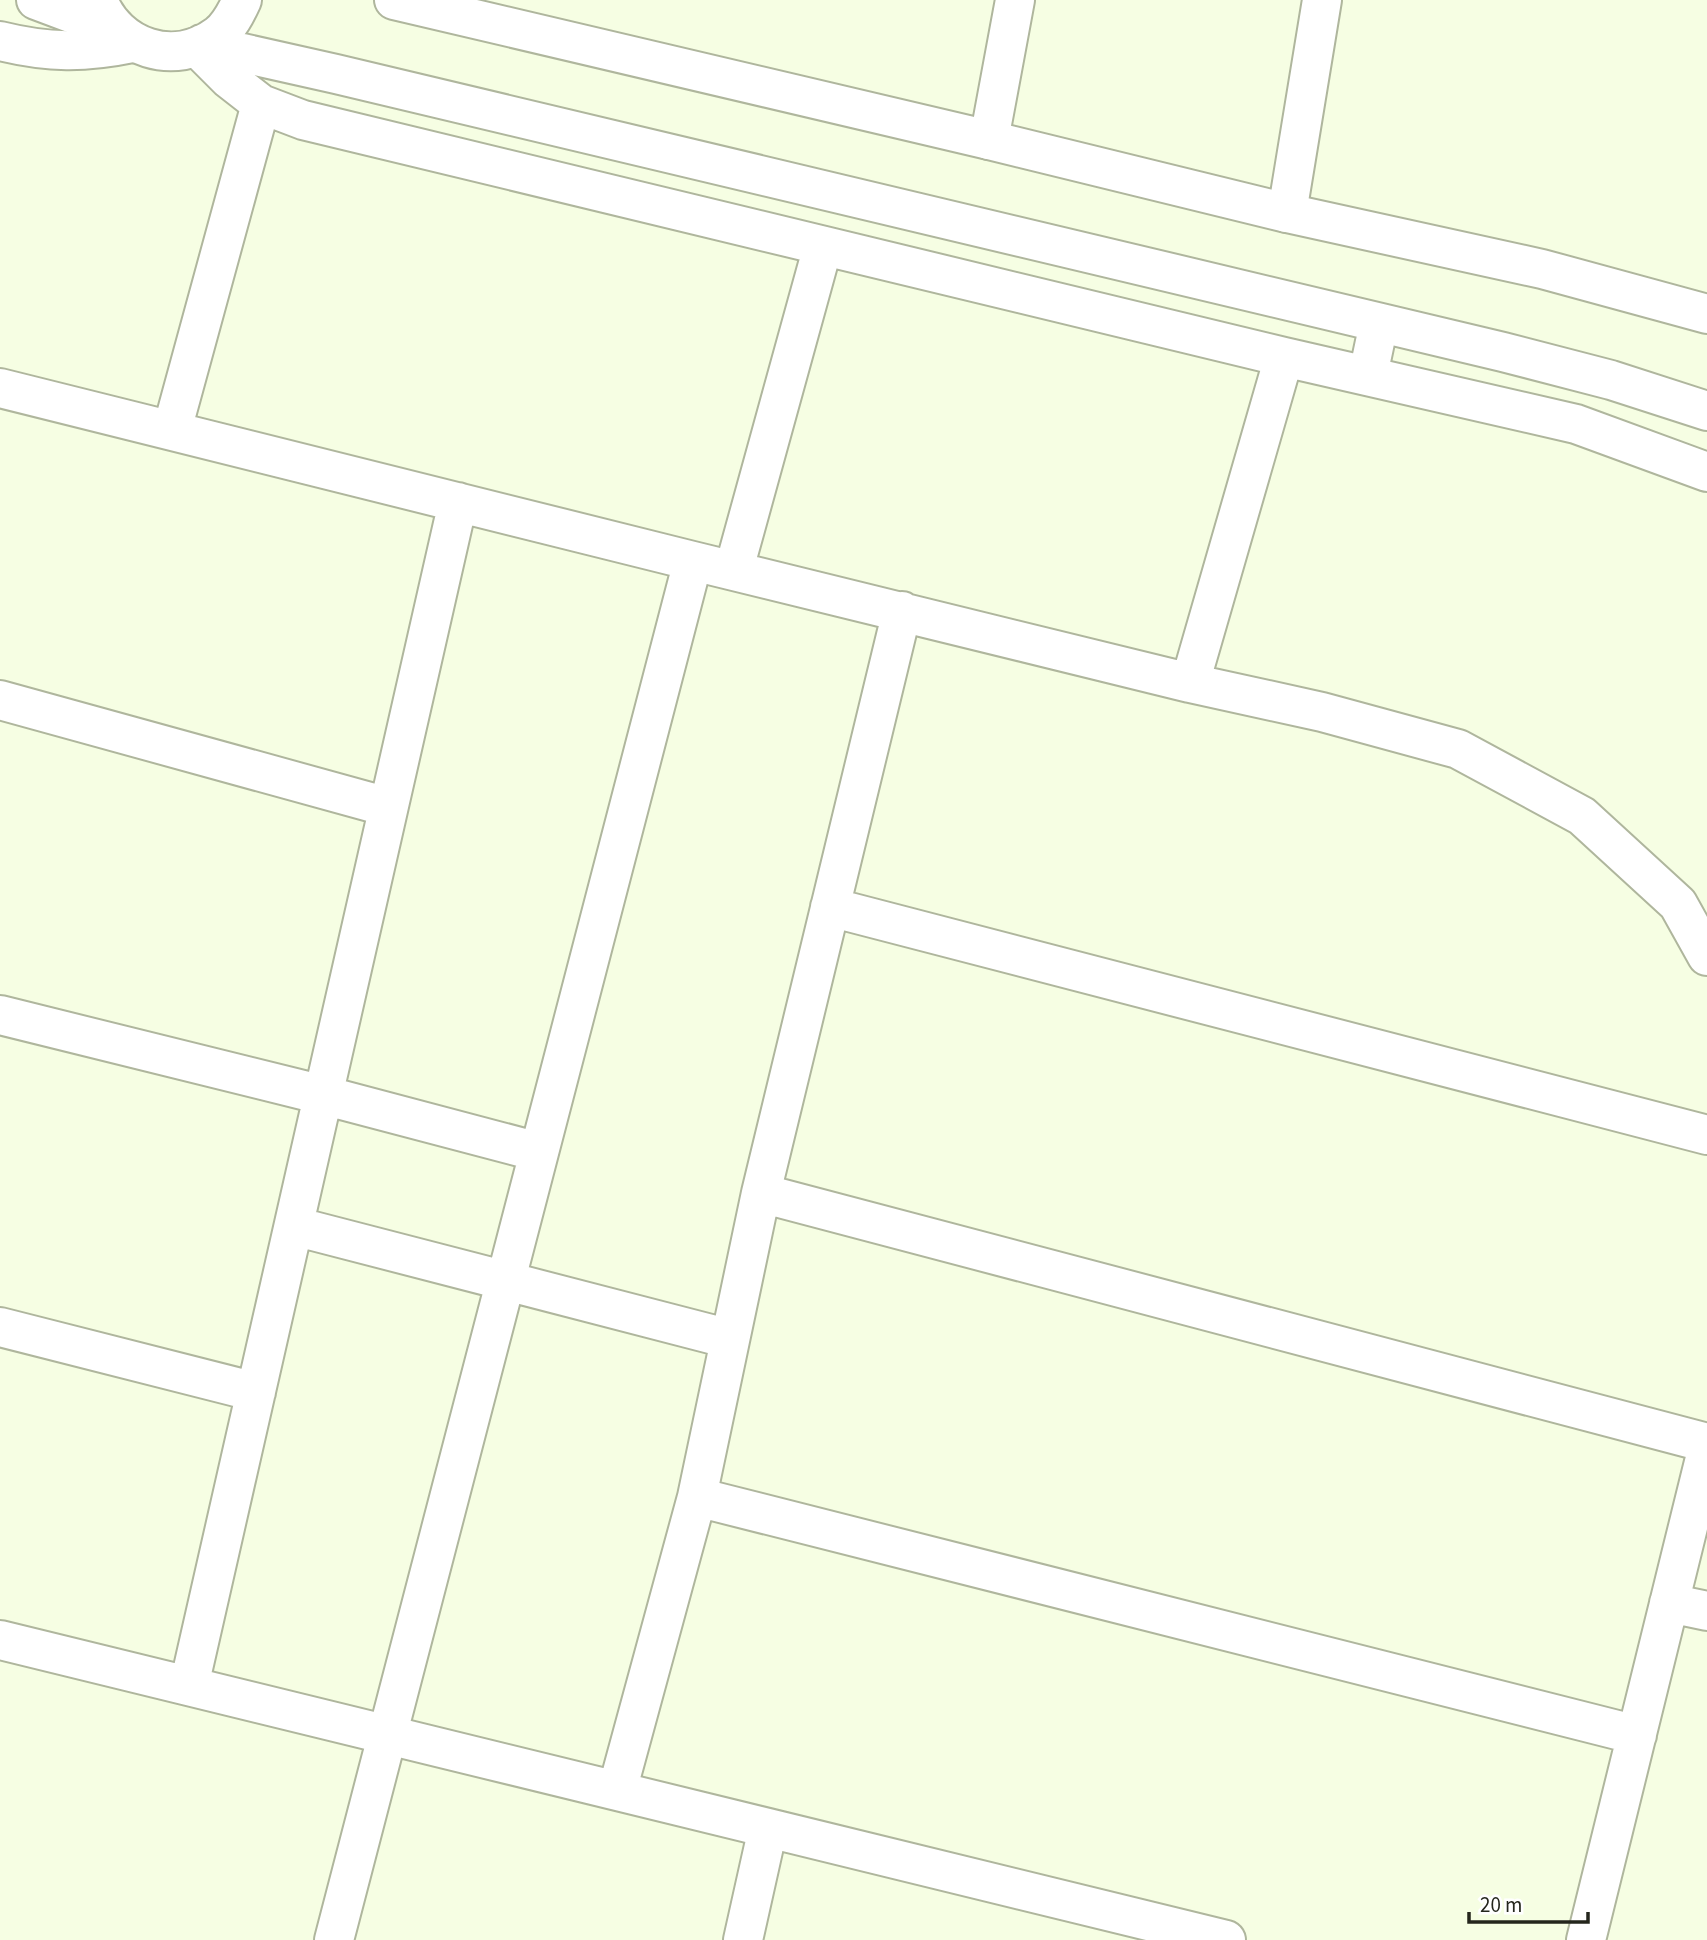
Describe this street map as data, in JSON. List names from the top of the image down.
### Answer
{
  "scale_bar": "20 m"
}
